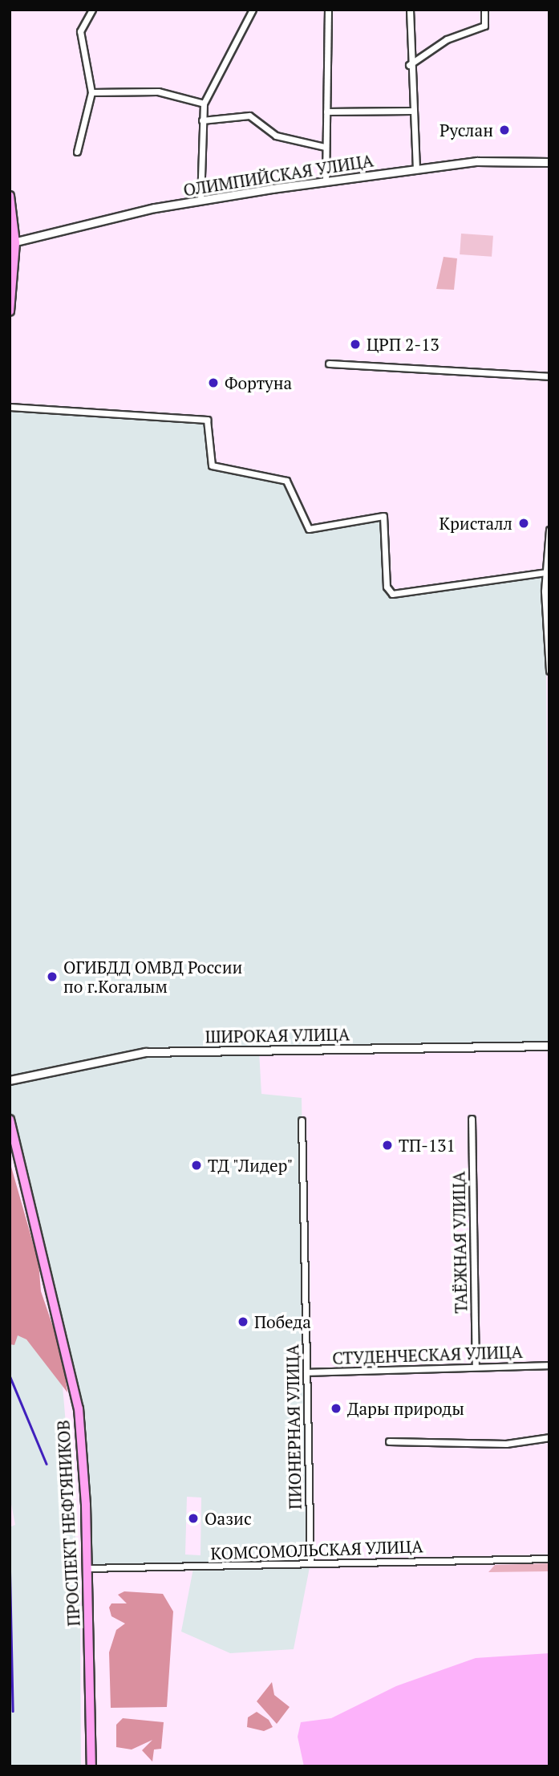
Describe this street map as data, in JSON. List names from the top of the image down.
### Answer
{
  "streets": {
    "main road": ["ПРОСПЕКТ НЕФТЯНИКОВ"],
    "street": [
      "ОЛИМПИЙСКАЯ УЛИЦА",
      "ШИРОКАЯ УЛИЦА",
      "ТАЁЖНАЯ УЛИЦА",
      "СТУДЕНЧЕСКАЯ УЛИЦА",
      "ПИОНЕРНАЯ УЛИЦА",
      "КОМСОМОЛЬСКАЯ УЛИЦА"
    ]
  },
  "crossings": [
    ["ТАЁЖНАЯ УЛИЦА", "СТУДЕНЧЕСКАЯ УЛИЦА"],
    ["СТУДЕНЧЕСКАЯ УЛИЦА", "ПИОНЕРНАЯ УЛИЦА"],
    ["ПИОНЕРНАЯ УЛИЦА", "КОМСОМОЛЬСКАЯ УЛИЦА"],
    ["ПРОСПЕКТ НЕФТЯНИКОВ", "КОМСОМОЛЬСКАЯ УЛИЦА"]
  ],
  "places": [
    "Руслан",
    "ЦРП 2-13",
    "Фортуна",
    "Кристалл",
    "ОГИБДД ОМВД России по г.Когалым",
    "ТП-131",
    "ТД \"Лидер\"",
    "Победа",
    "Дары природы",
    "Оазис"
  ]
}
